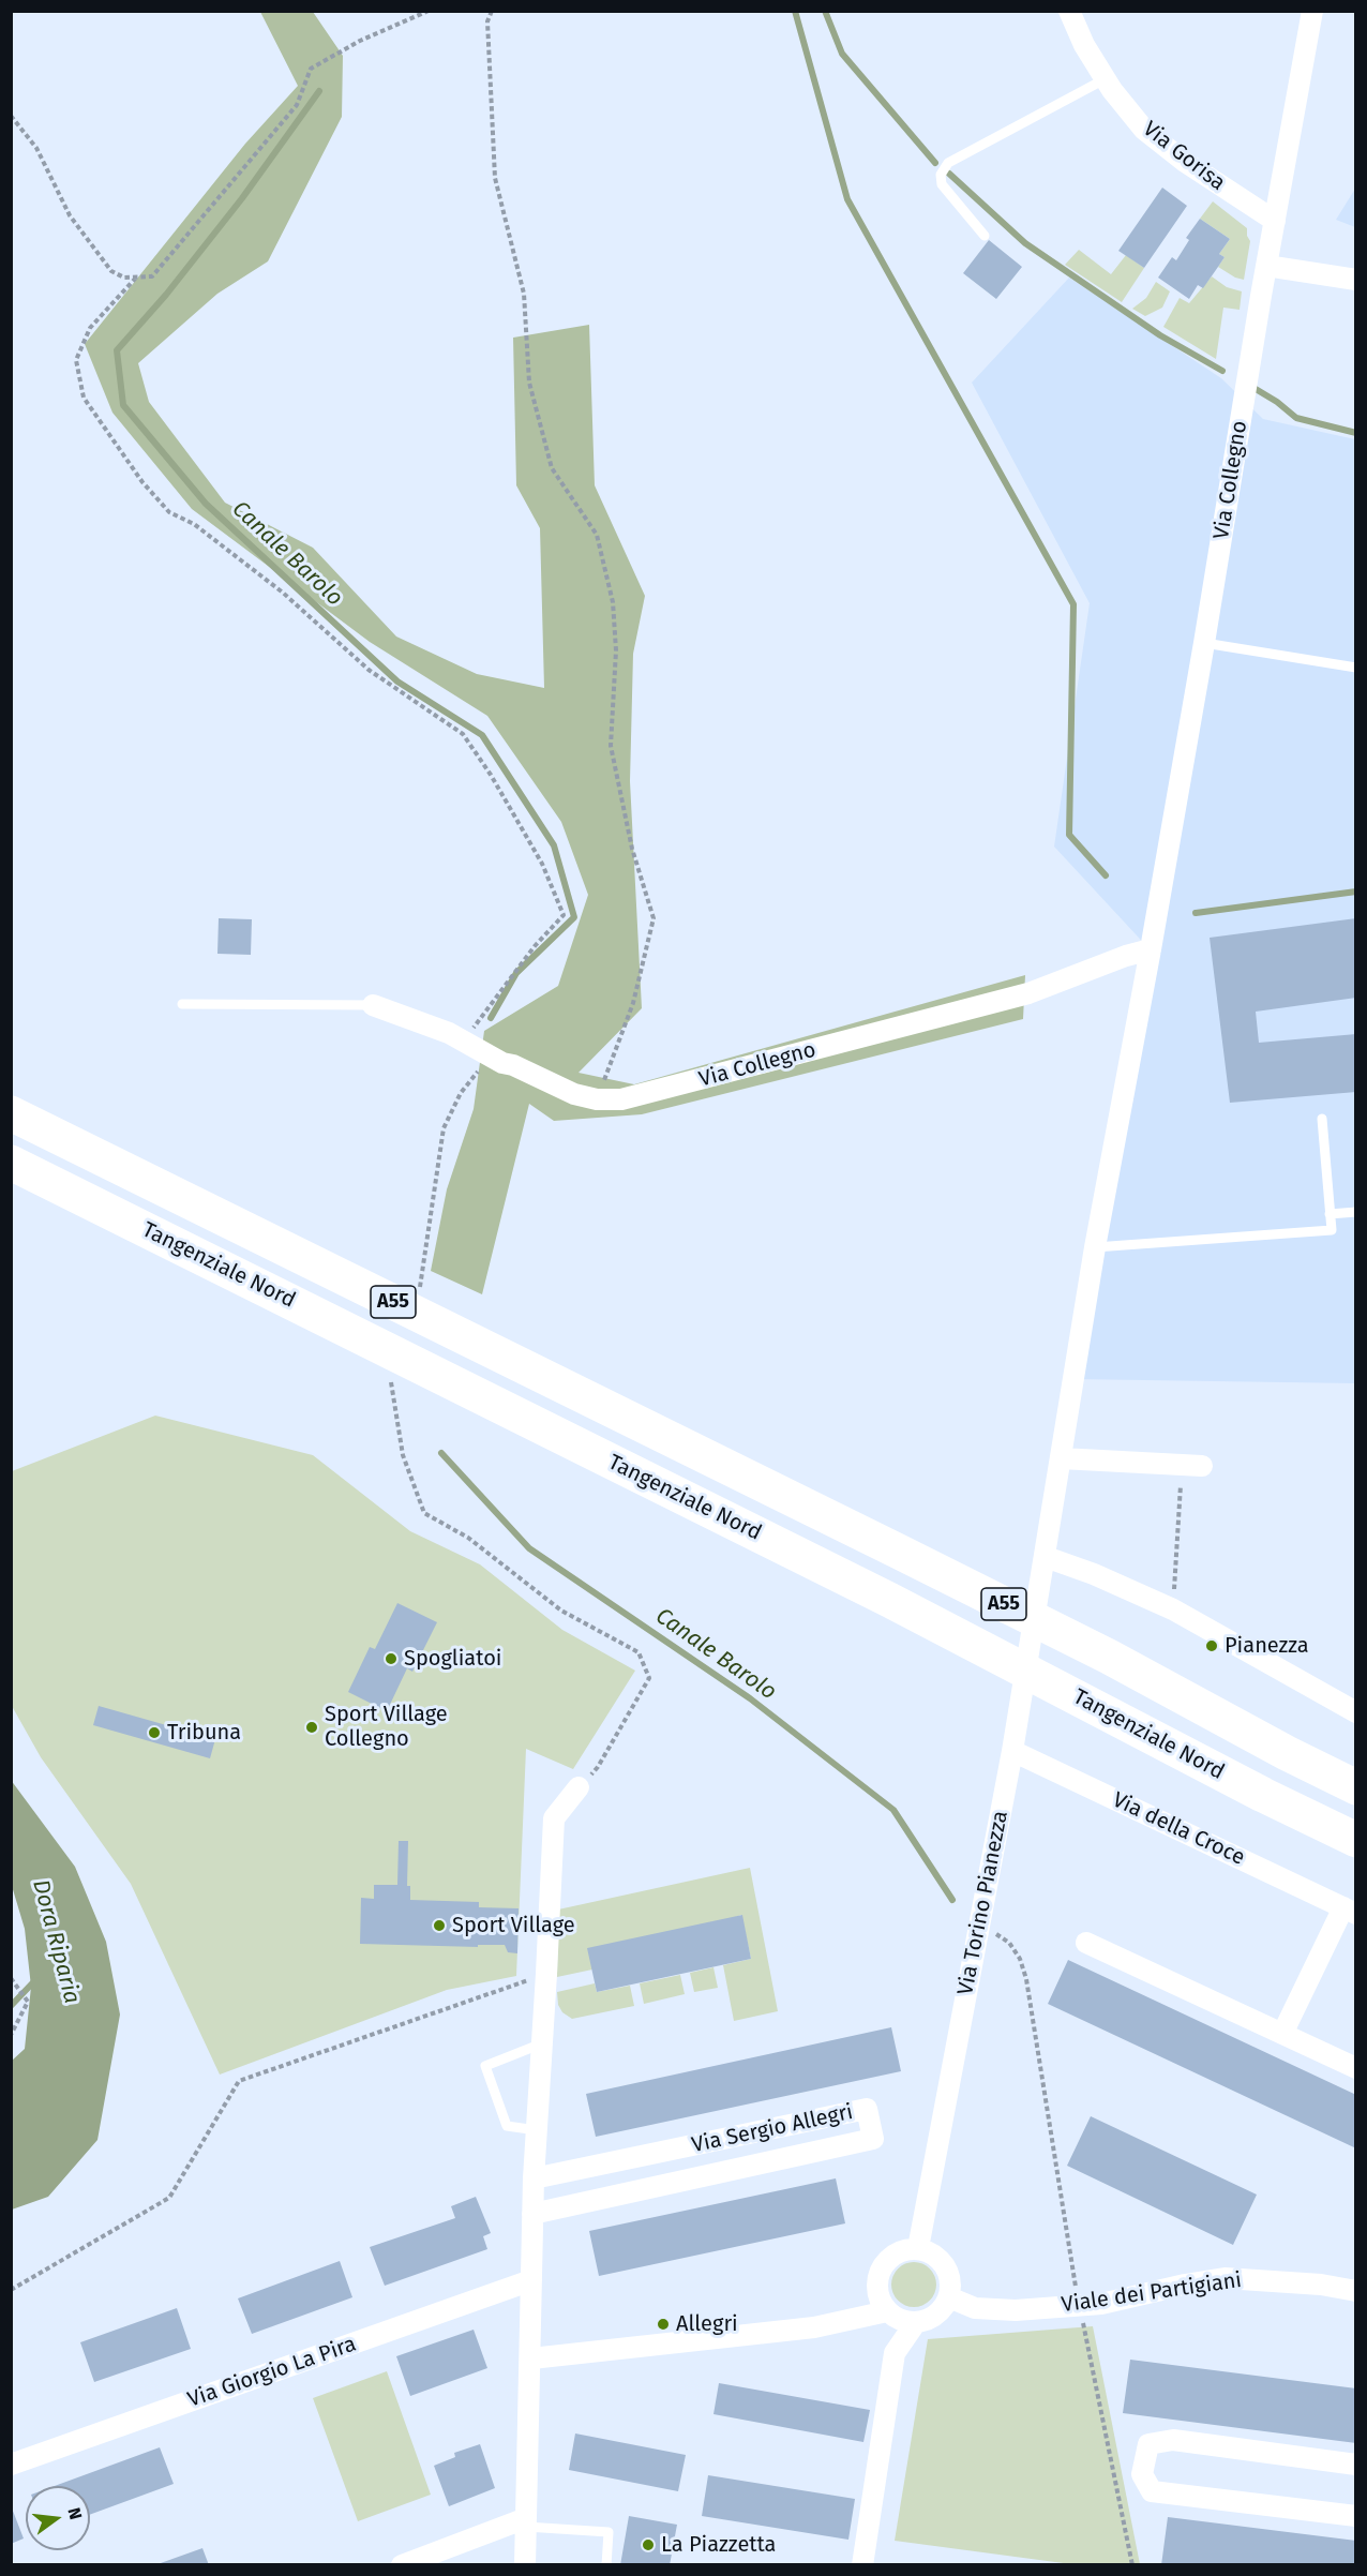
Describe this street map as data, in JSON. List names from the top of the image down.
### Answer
{
  "streets": {
    "highway": ["Tangenziale Nord", "A55"],
    "street": [
      "Via Gorisa",
      "Via Collegno",
      "Via della Croce",
      "Via Torino Pianezza",
      "Via Sergio Allegri",
      "Viale dei Partigiani",
      "Via Giorgio La Pira"
    ]
  },
  "crossings": [
    ["Via Gorisa", "Via Collegno"],
    ["Via Collegno", "Via Torino Pianezza"],
    ["Via della Croce", "Via Torino Pianezza"],
    ["Via Torino Pianezza", "Viale dei Partigiani"]
  ],
  "water": ["Canale Barolo", "Dora Riparia"],
  "places": [
    "Pianezza",
    "Spogliatoi",
    "Sport Village Collegno",
    "Tribuna",
    "Sport Village",
    "Allegri",
    "La Piazzetta"
  ],
  "north": "right"
}
